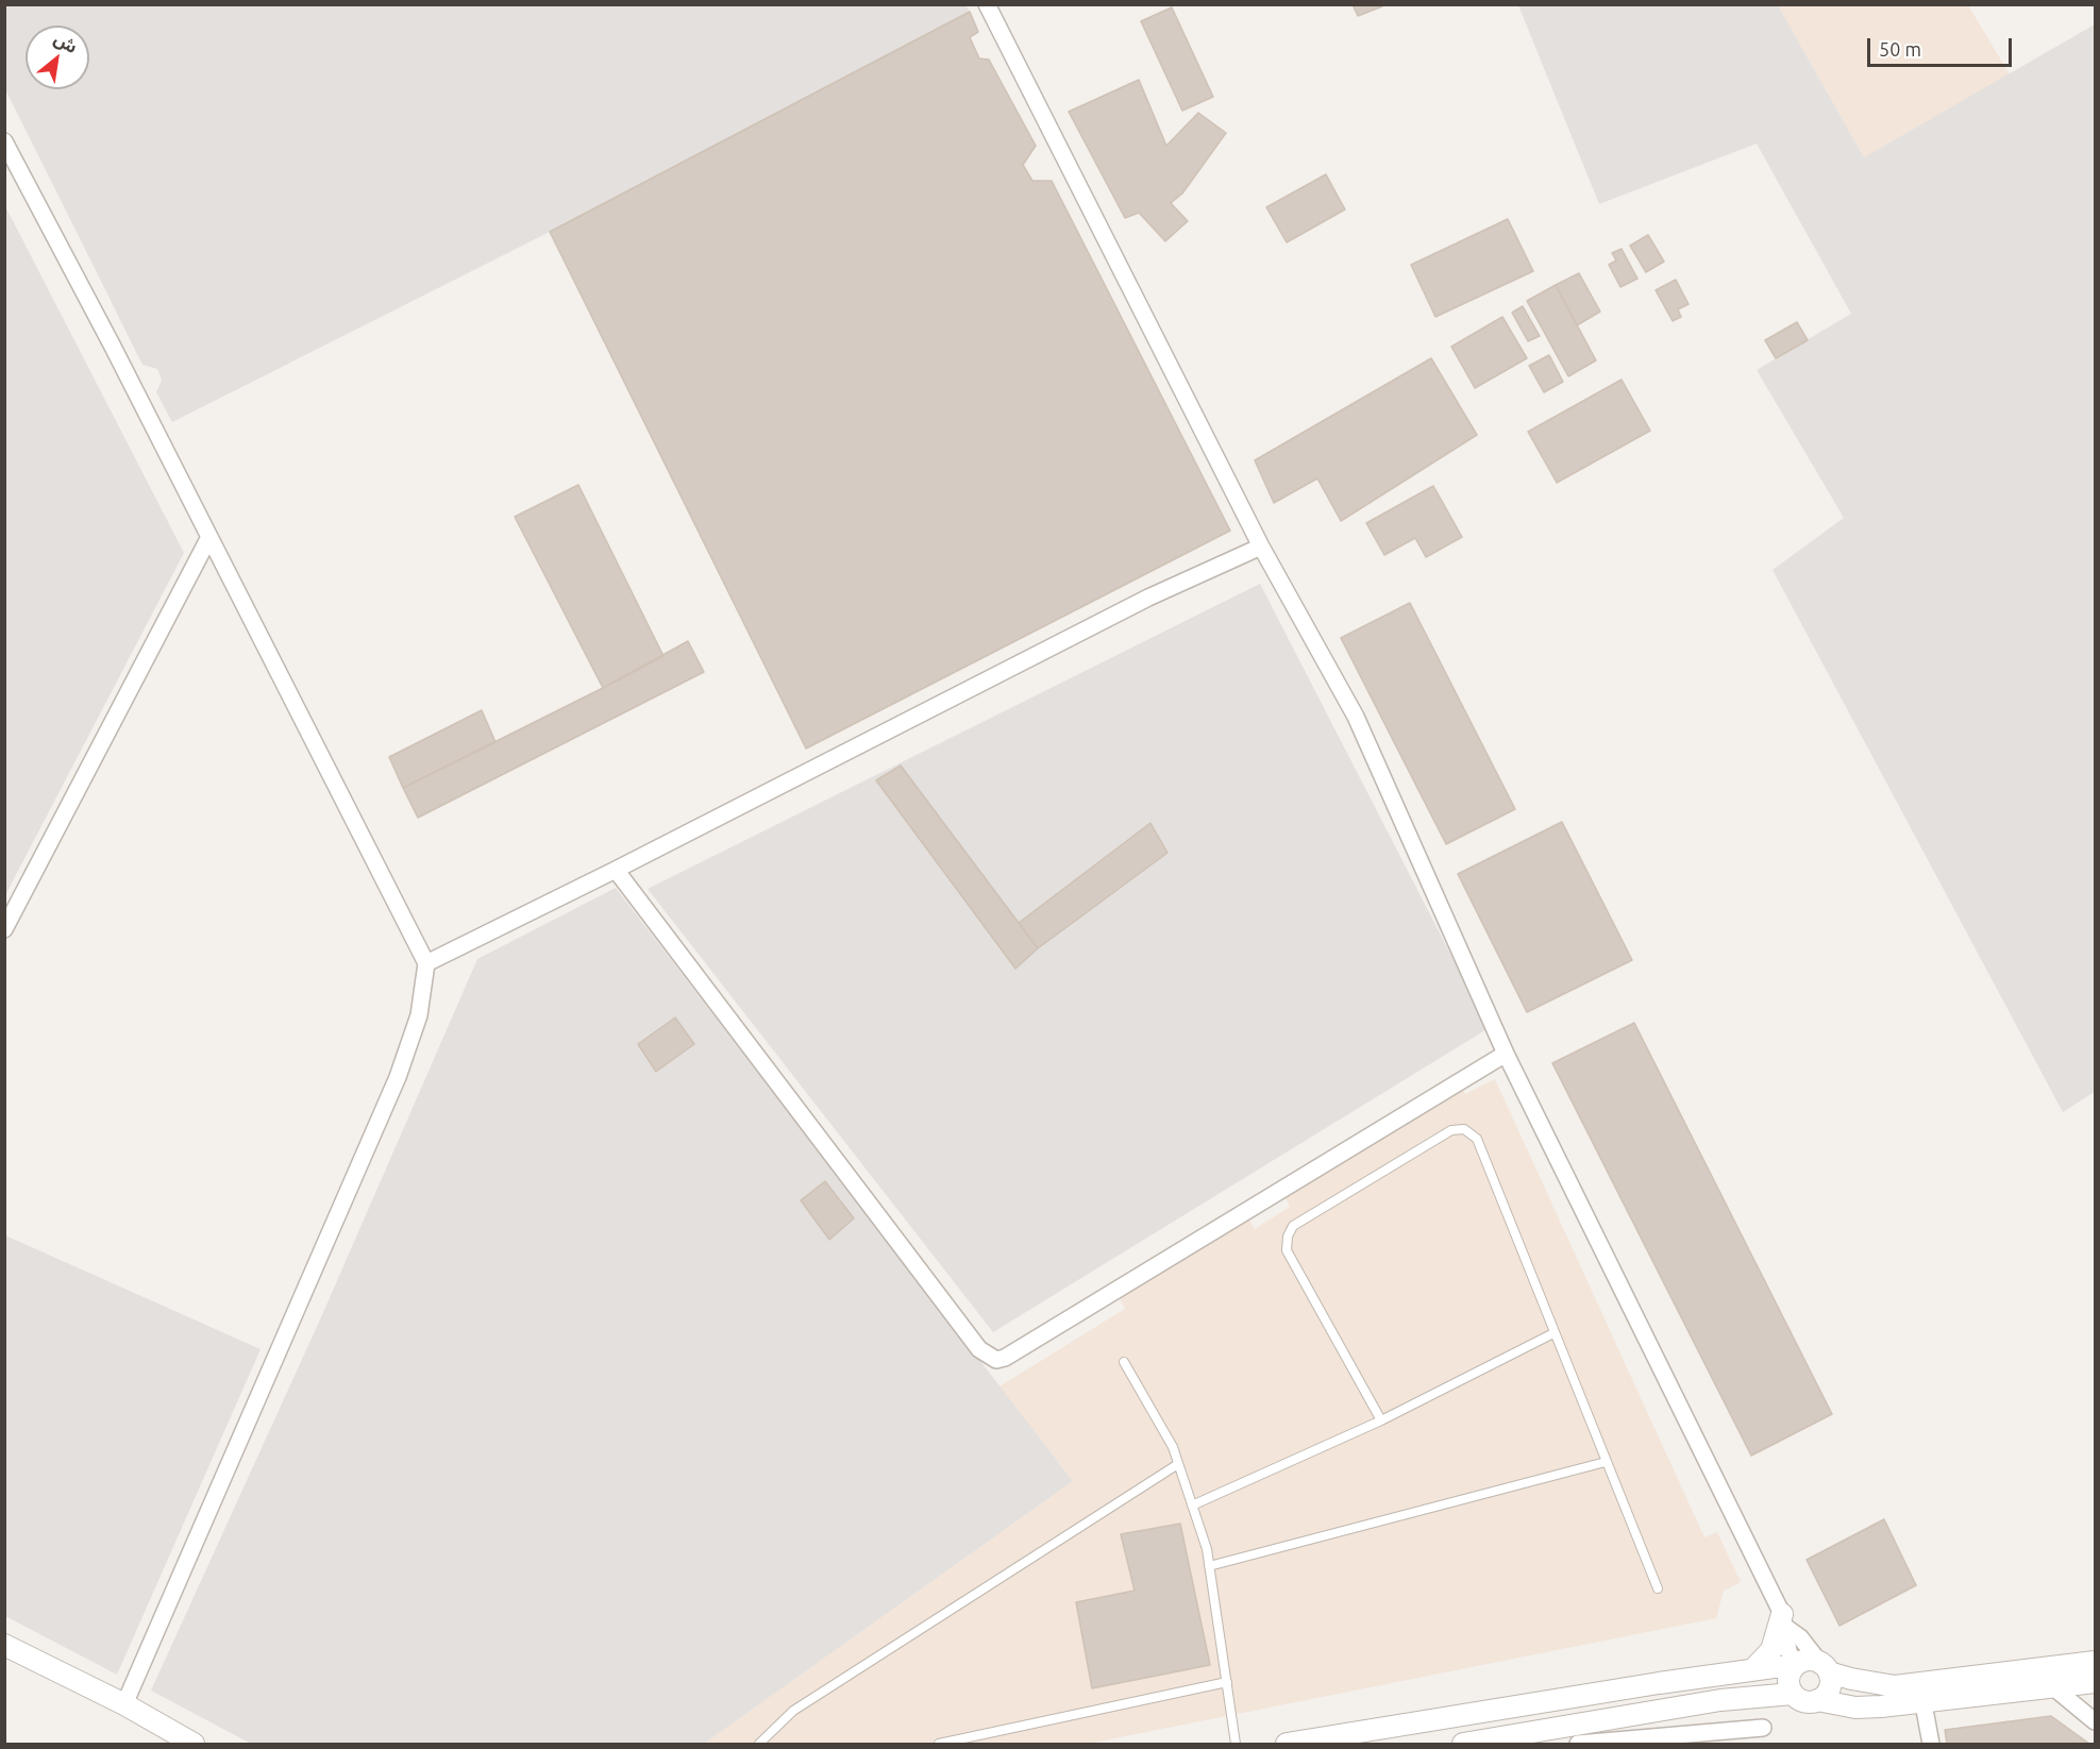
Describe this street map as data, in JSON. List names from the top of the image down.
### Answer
{
  "scale_bar": "50 m",
  "north": "top right"
}
